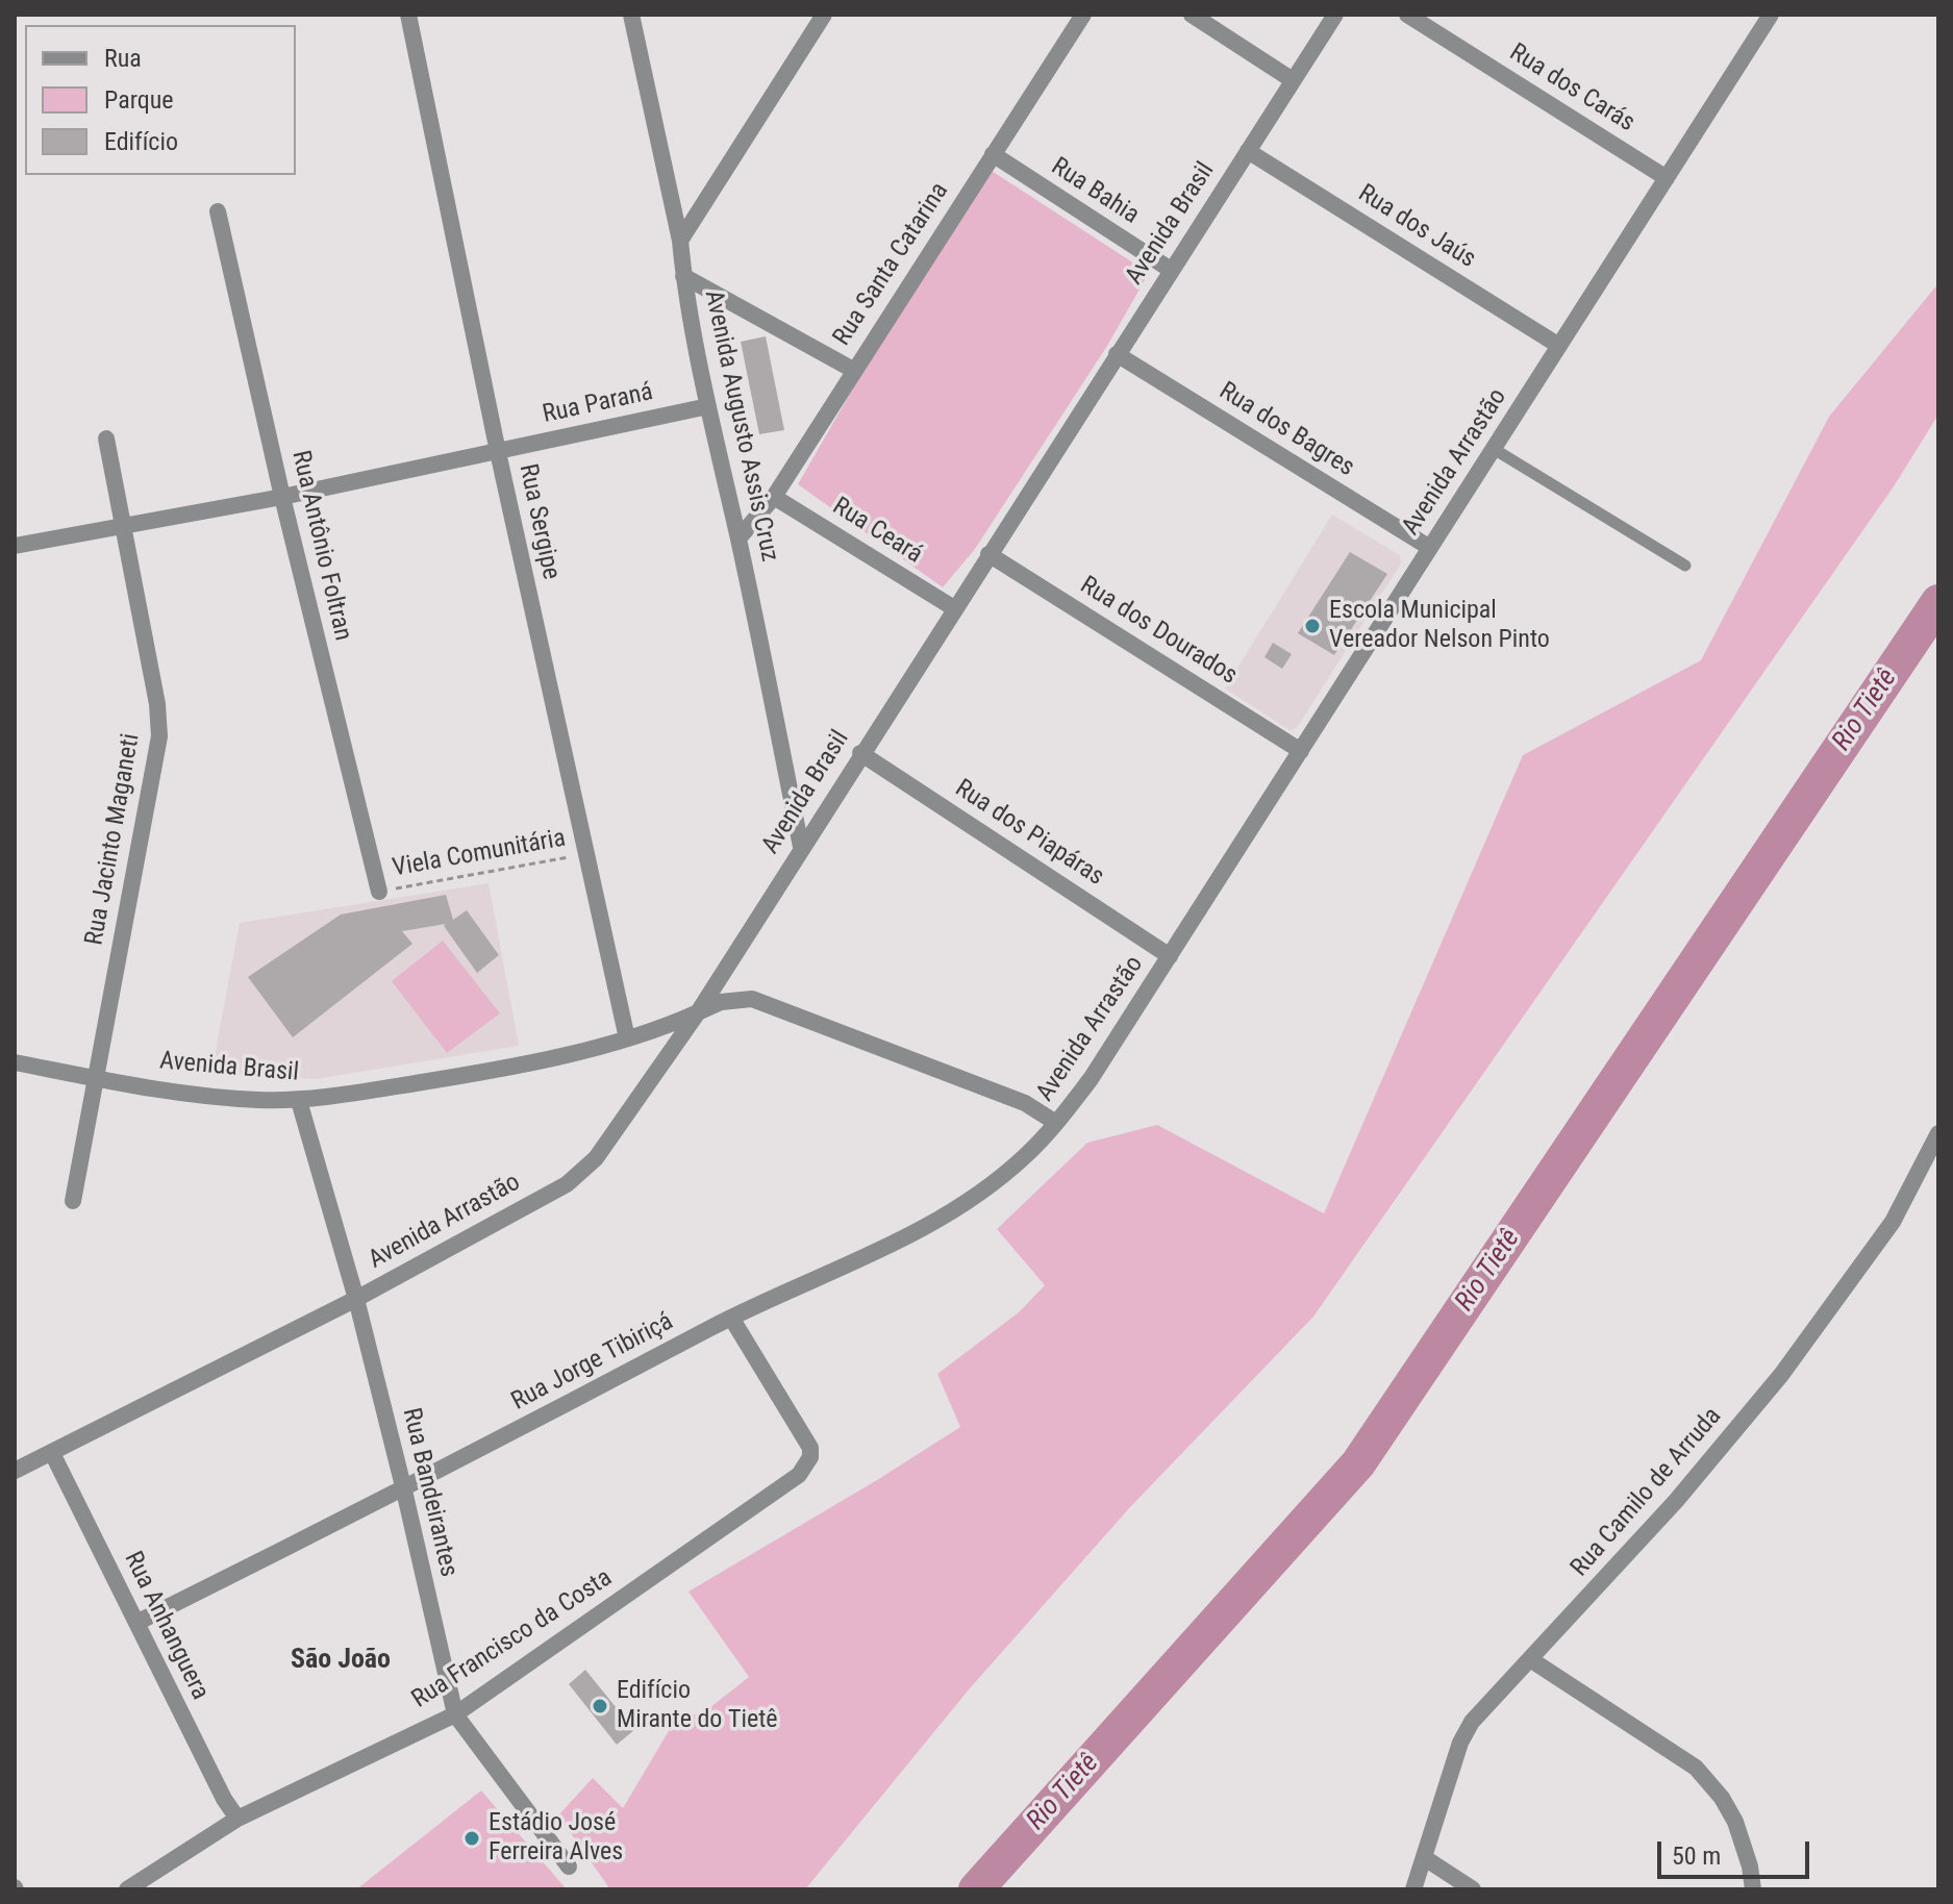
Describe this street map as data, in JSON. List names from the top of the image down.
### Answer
{
  "streets": {
    "street": [
      "Rua dos Carás",
      "Rua Bahia",
      "Avenida Brasil",
      "Rua dos Jaús",
      "Rua Santa Catarina",
      "Rua Paraná",
      "Avenida Augusto Assis Cruz",
      "Rua dos Bagres",
      "Avenida Arrastão",
      "Rua Sergipe",
      "Rua Ceará",
      "Rua Antônio Foltran",
      "Rua dos Dourados",
      "Rua dos Piapáras",
      "Rua Jacinto Maganeti",
      "Rua Jorge Tibiriçá",
      "Rua Bandeirantes",
      "Rua Camilo de Arruda",
      "Rua Anhanguera",
      "Rua Francisco da Costa"
    ],
    "path": ["Viela Comunitária"]
  },
  "crossings": [
    ["Rua dos Carás", "Avenida Arrastão"],
    ["Rua Bahia", "Avenida Brasil"],
    ["Rua Bahia", "Rua Santa Catarina"],
    ["Avenida Brasil", "Rua dos Jaús"],
    ["Avenida Brasil", "Avenida Augusto Assis Cruz"],
    ["Avenida Brasil", "Rua dos Bagres"],
    ["Avenida Brasil", "Avenida Arrastão"],
    ["Avenida Brasil", "Rua Sergipe"],
    ["Avenida Brasil", "Rua Ceará"],
    ["Avenida Brasil", "Rua dos Dourados"],
    ["Avenida Brasil", "Rua dos Piapáras"],
    ["Avenida Brasil", "Rua Jacinto Maganeti"],
    ["Avenida Brasil", "Rua Bandeirantes"],
    ["Rua dos Jaús", "Avenida Arrastão"],
    ["Rua Santa Catarina", "Avenida Augusto Assis Cruz"],
    ["Rua Santa Catarina", "Rua Ceará"],
    ["Rua Paraná", "Avenida Augusto Assis Cruz"],
    ["Rua Paraná", "Rua Sergipe"],
    ["Rua Paraná", "Rua Antônio Foltran"],
    ["Rua Paraná", "Rua Jacinto Maganeti"],
    ["Rua dos Bagres", "Avenida Arrastão"],
    ["Avenida Arrastão", "Rua dos Dourados"],
    ["Avenida Arrastão", "Rua dos Piapáras"],
    ["Avenida Arrastão", "Rua Jorge Tibiriçá"],
    ["Avenida Arrastão", "Rua Bandeirantes"],
    ["Avenida Arrastão", "Rua Anhanguera"],
    ["Rua Sergipe", "Viela Comunitária"],
    ["Rua Antônio Foltran", "Viela Comunitária"],
    ["Rua Jorge Tibiriçá", "Rua Bandeirantes"],
    ["Rua Jorge Tibiriçá", "Rua Anhanguera"],
    ["Rua Jorge Tibiriçá", "Rua Francisco da Costa"],
    ["Rua Bandeirantes", "Rua Francisco da Costa"],
    ["Rua Anhanguera", "Rua Francisco da Costa"]
  ],
  "districts": ["São João"],
  "water": ["Rio Tietê"],
  "places": ["Escola Municipal Vereador Nelson Pinto", "Edifício Mirante do Tietê", "Estádio José Ferreira Alves"],
  "legend": ["Rua", "Parque", "Edifício"],
  "scale_bar": "50 m"
}
